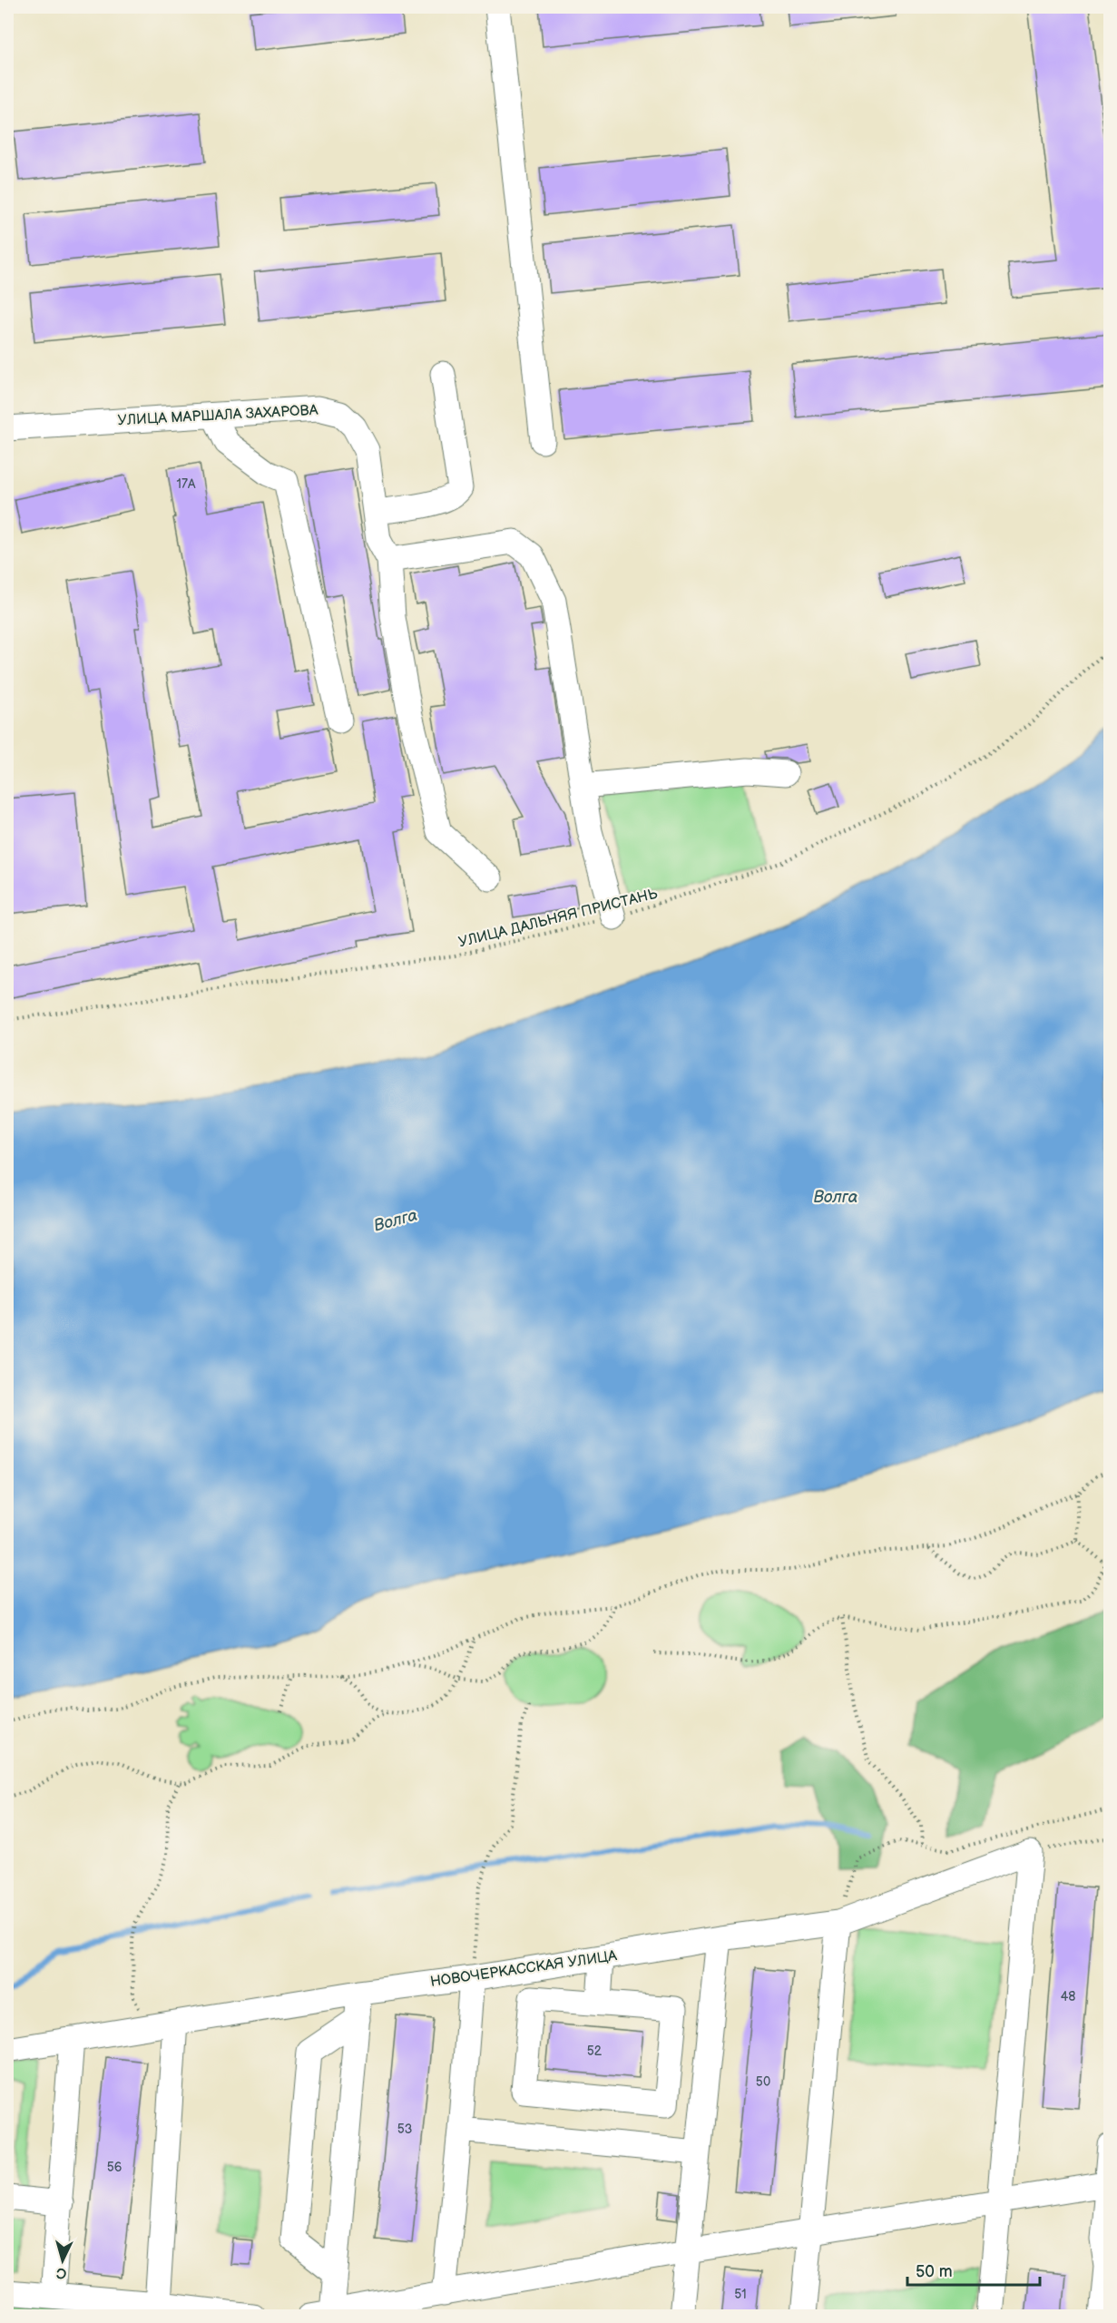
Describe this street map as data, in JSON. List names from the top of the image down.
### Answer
{
  "streets": {
    "street": ["УЛИЦА МАРШАЛА ЗАХАРОВА", "НОВОЧЕРКАССКАЯ УЛИЦА"],
    "path": ["УЛИЦА ДАЛЬНЯЯ ПРИСТАНЬ"]
  },
  "water": ["Волга"],
  "house_numbers": [
    "17А",
    "48",
    "52",
    "50",
    "53",
    "56",
    "51"
  ],
  "scale_bar": "50 m",
  "north": "bottom"
}
